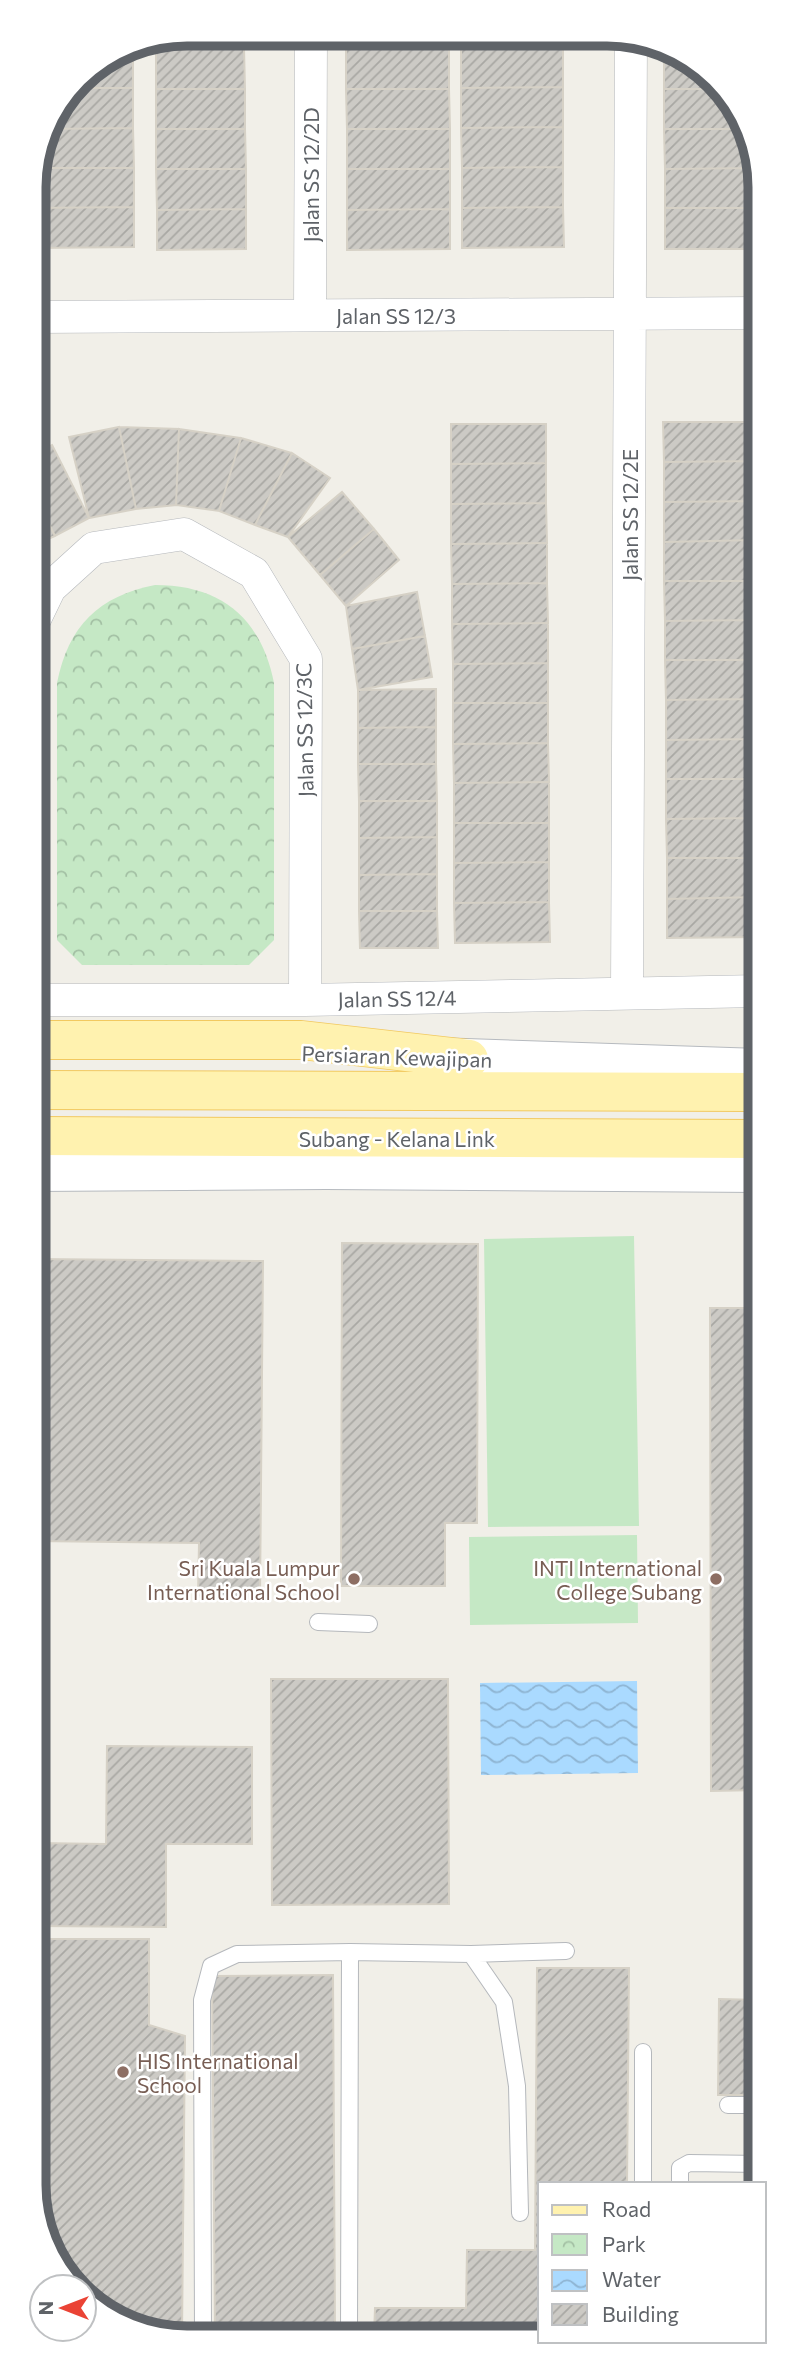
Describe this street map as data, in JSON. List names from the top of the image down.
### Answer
{
  "streets": {
    "main road": ["Persiaran Kewajipan", "Subang - Kelana Link"],
    "street": [
      "Jalan SS 12/2D",
      "Jalan SS 12/3",
      "Jalan SS 12/2E",
      "Jalan SS 12/3C",
      "Jalan SS 12/4"
    ]
  },
  "crossings": [
    ["Jalan SS 12/2D", "Jalan SS 12/3"],
    ["Jalan SS 12/3", "Jalan SS 12/2E"],
    ["Jalan SS 12/2E", "Jalan SS 12/4"],
    ["Jalan SS 12/3C", "Jalan SS 12/4"]
  ],
  "places": ["Sri Kuala Lumpur International School", "INTI International College Subang", "HIS International School"],
  "legend": [
    "Road",
    "Park",
    "Water",
    "Building"
  ],
  "north": "left"
}
